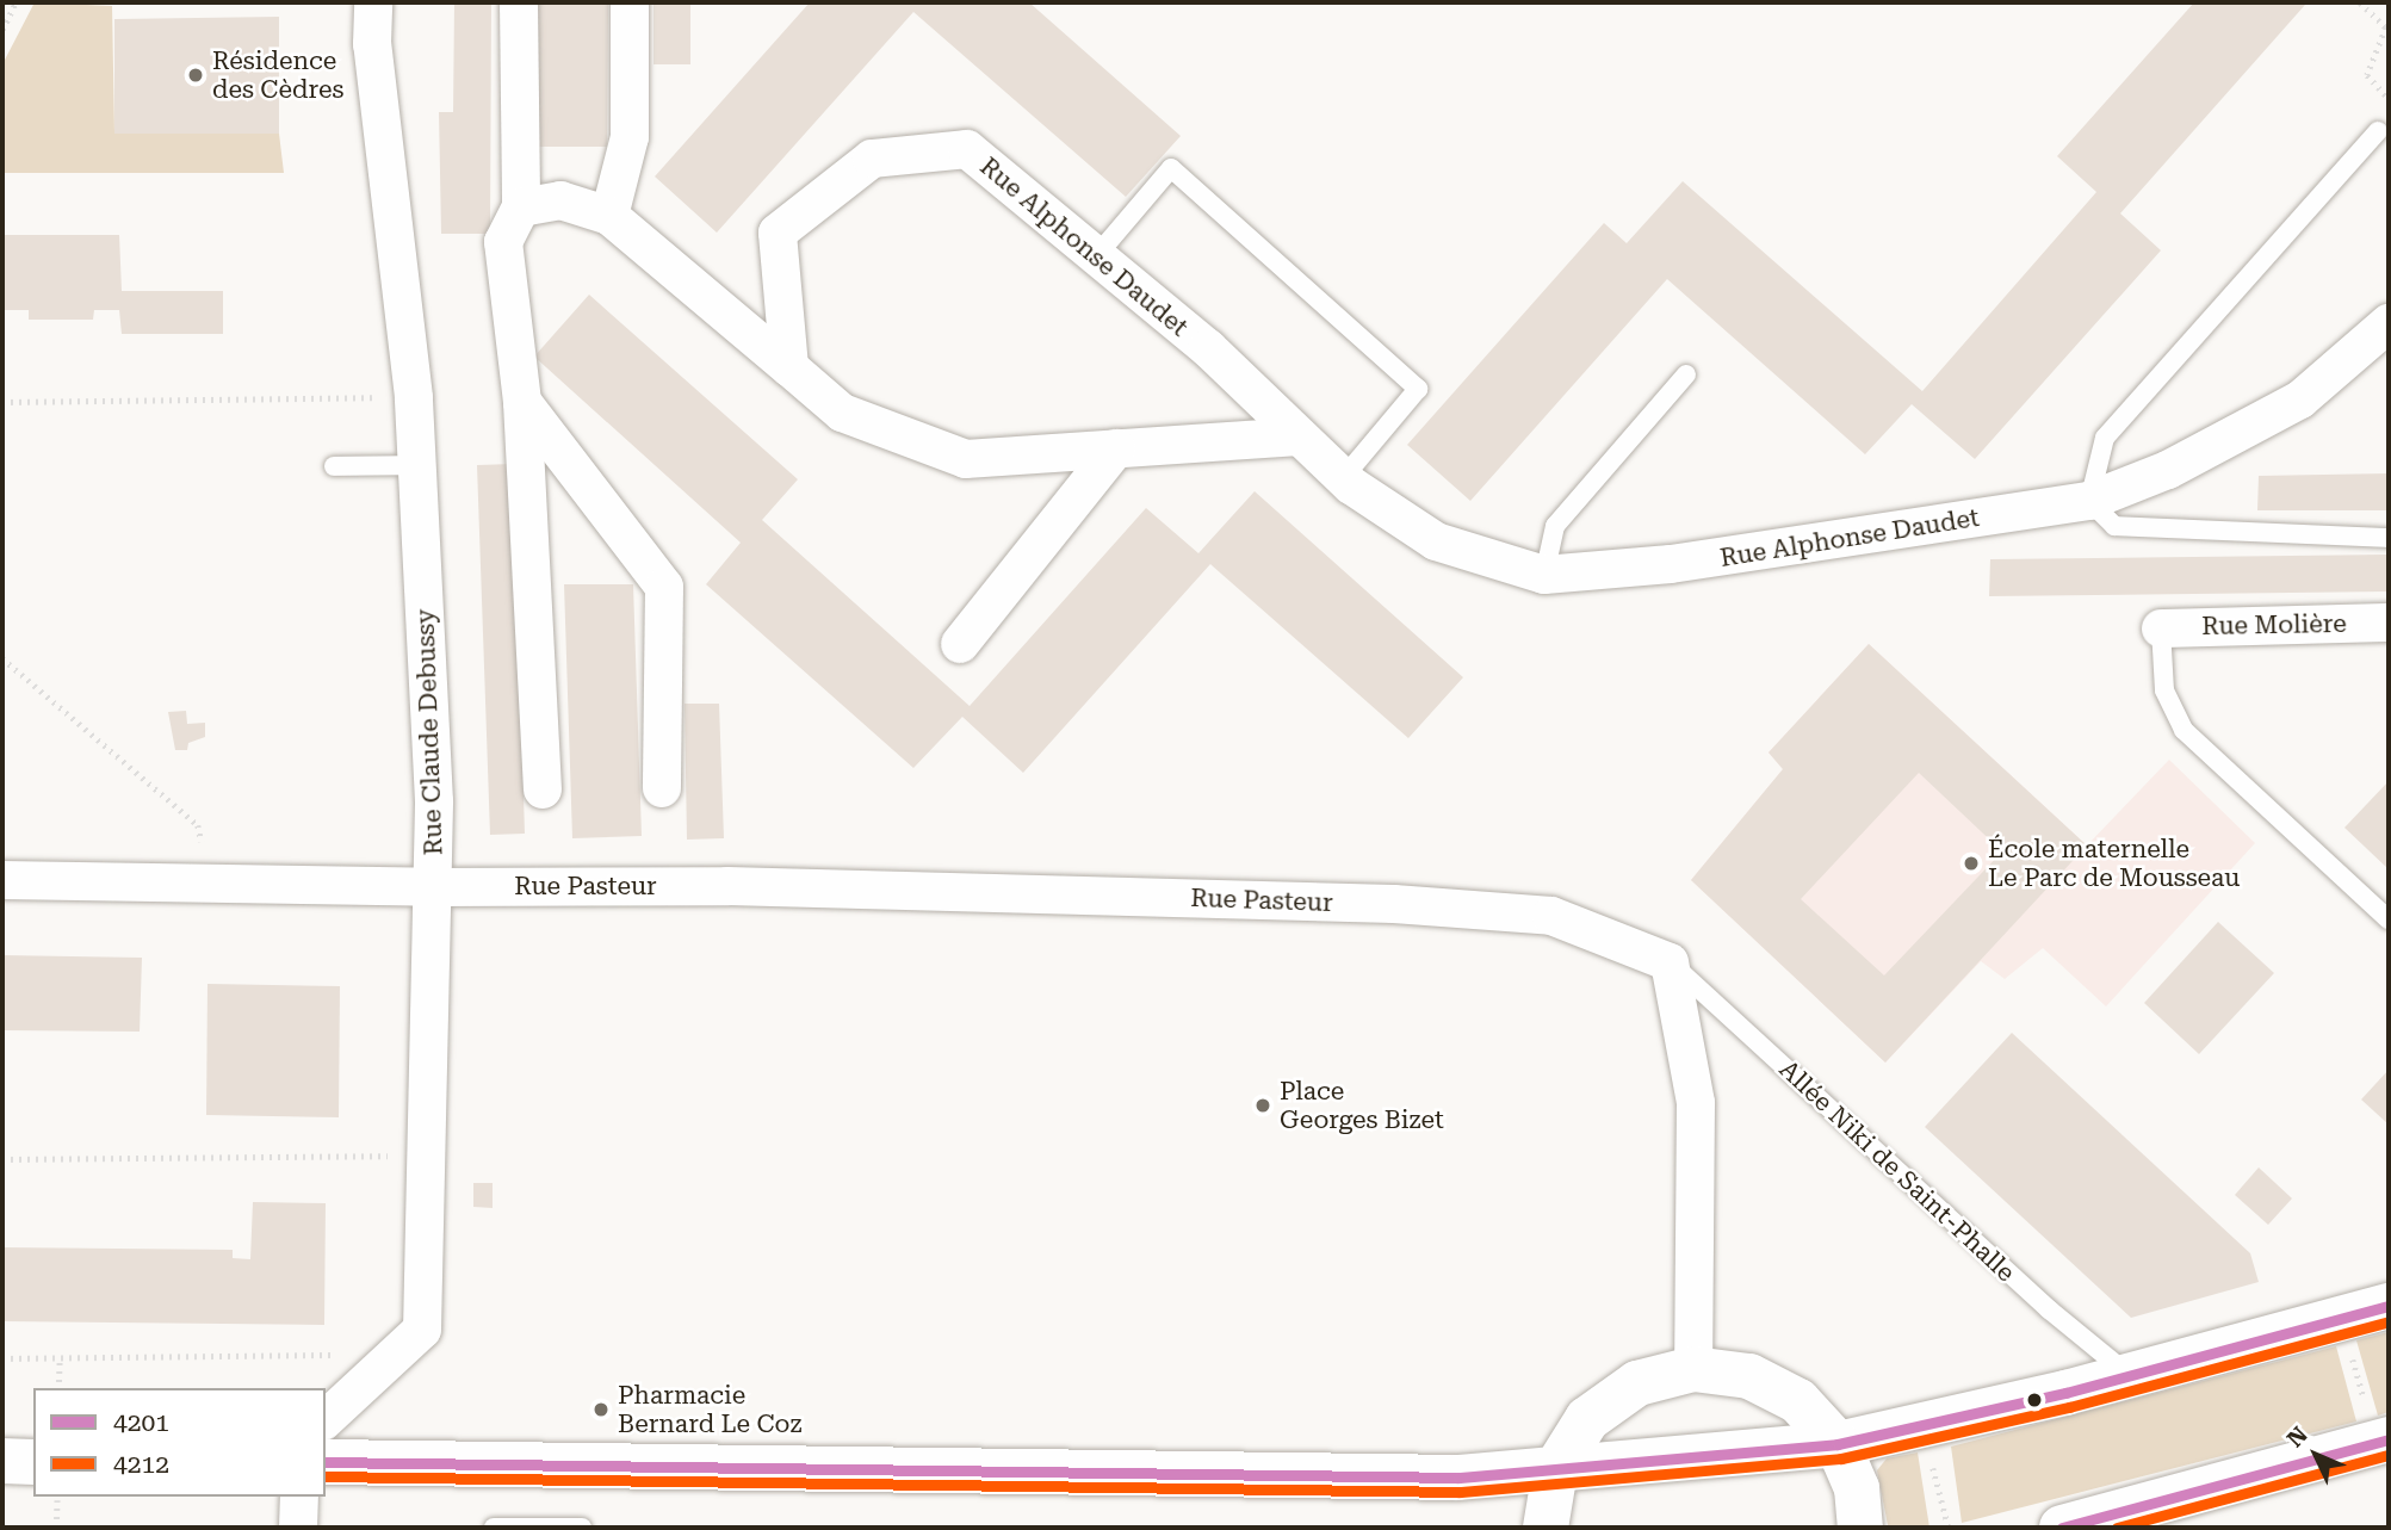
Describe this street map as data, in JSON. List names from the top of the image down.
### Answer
{
  "streets": {
    "street": [
      "Rue Alphonse Daudet",
      "Rue Molière",
      "Rue Claude Debussy",
      "Rue Pasteur"
    ],
    "lane": ["Allée Niki de Saint-Phalle"]
  },
  "crossings": [
    ["Rue Claude Debussy", "Rue Pasteur"],
    ["Rue Pasteur", "Allée Niki de Saint-Phalle"]
  ],
  "places": [
    "Résidence des Cèdres",
    "École maternelle Le Parc de Mousseau",
    "Place Georges Bizet",
    "Pharmacie Bernard Le Coz"
  ],
  "lines": ["transit line 4201", "transit line 4212"],
  "legend": ["4201", "4212"],
  "north": "top left"
}
